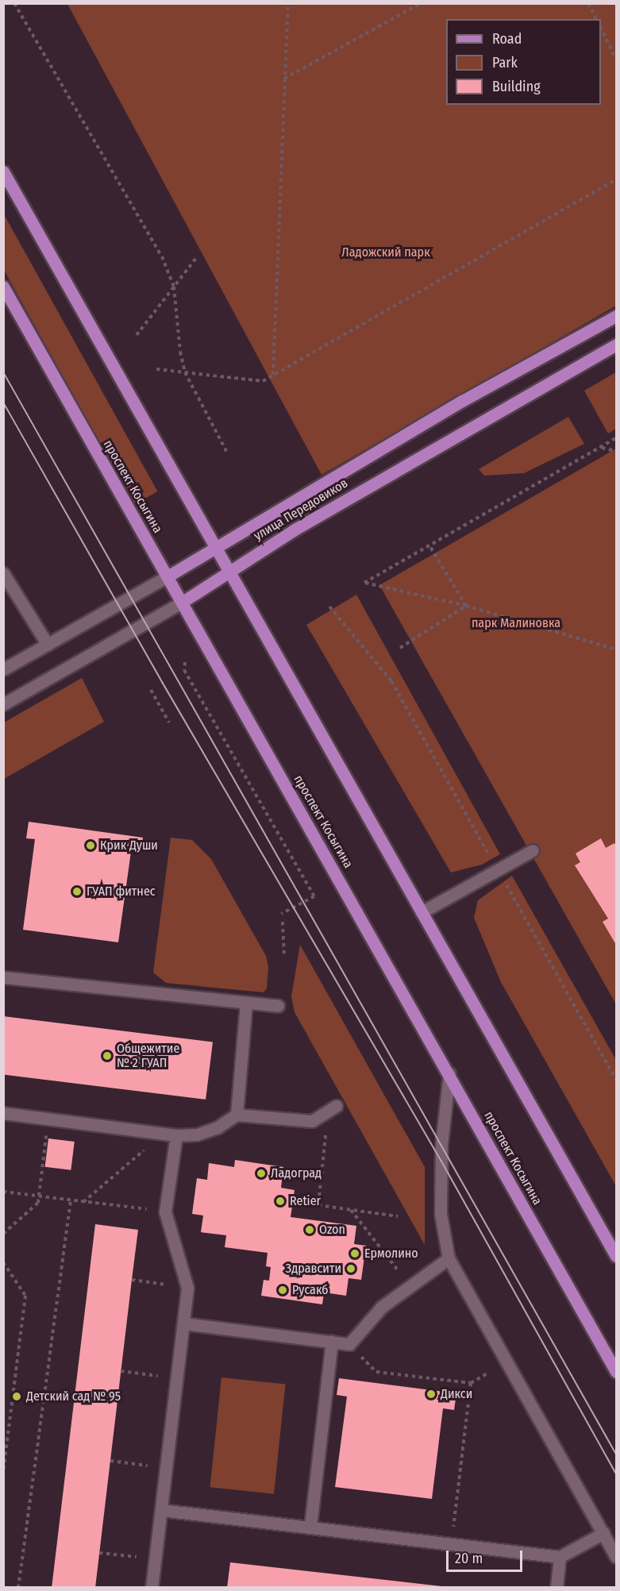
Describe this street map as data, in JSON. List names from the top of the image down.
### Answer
{
  "streets": {
    "main road": ["проспект Косыгина", "улица Передовиков"]
  },
  "crossings": [
    ["проспект Косыгина", "улица Передовиков"]
  ],
  "parks": ["Ладожский парк", "парк Малиновка"],
  "places": [
    "Крик Души",
    "ГУАП фитнес",
    "Общежитие № 2 ГУАП",
    "Ладоград",
    "Retier",
    "Ozon",
    "Ермолино",
    "Здравсити",
    "Русакб",
    "Дикси",
    "Детский сад № 95"
  ],
  "legend": ["Road", "Park", "Building"],
  "scale_bar": "20 m"
}
